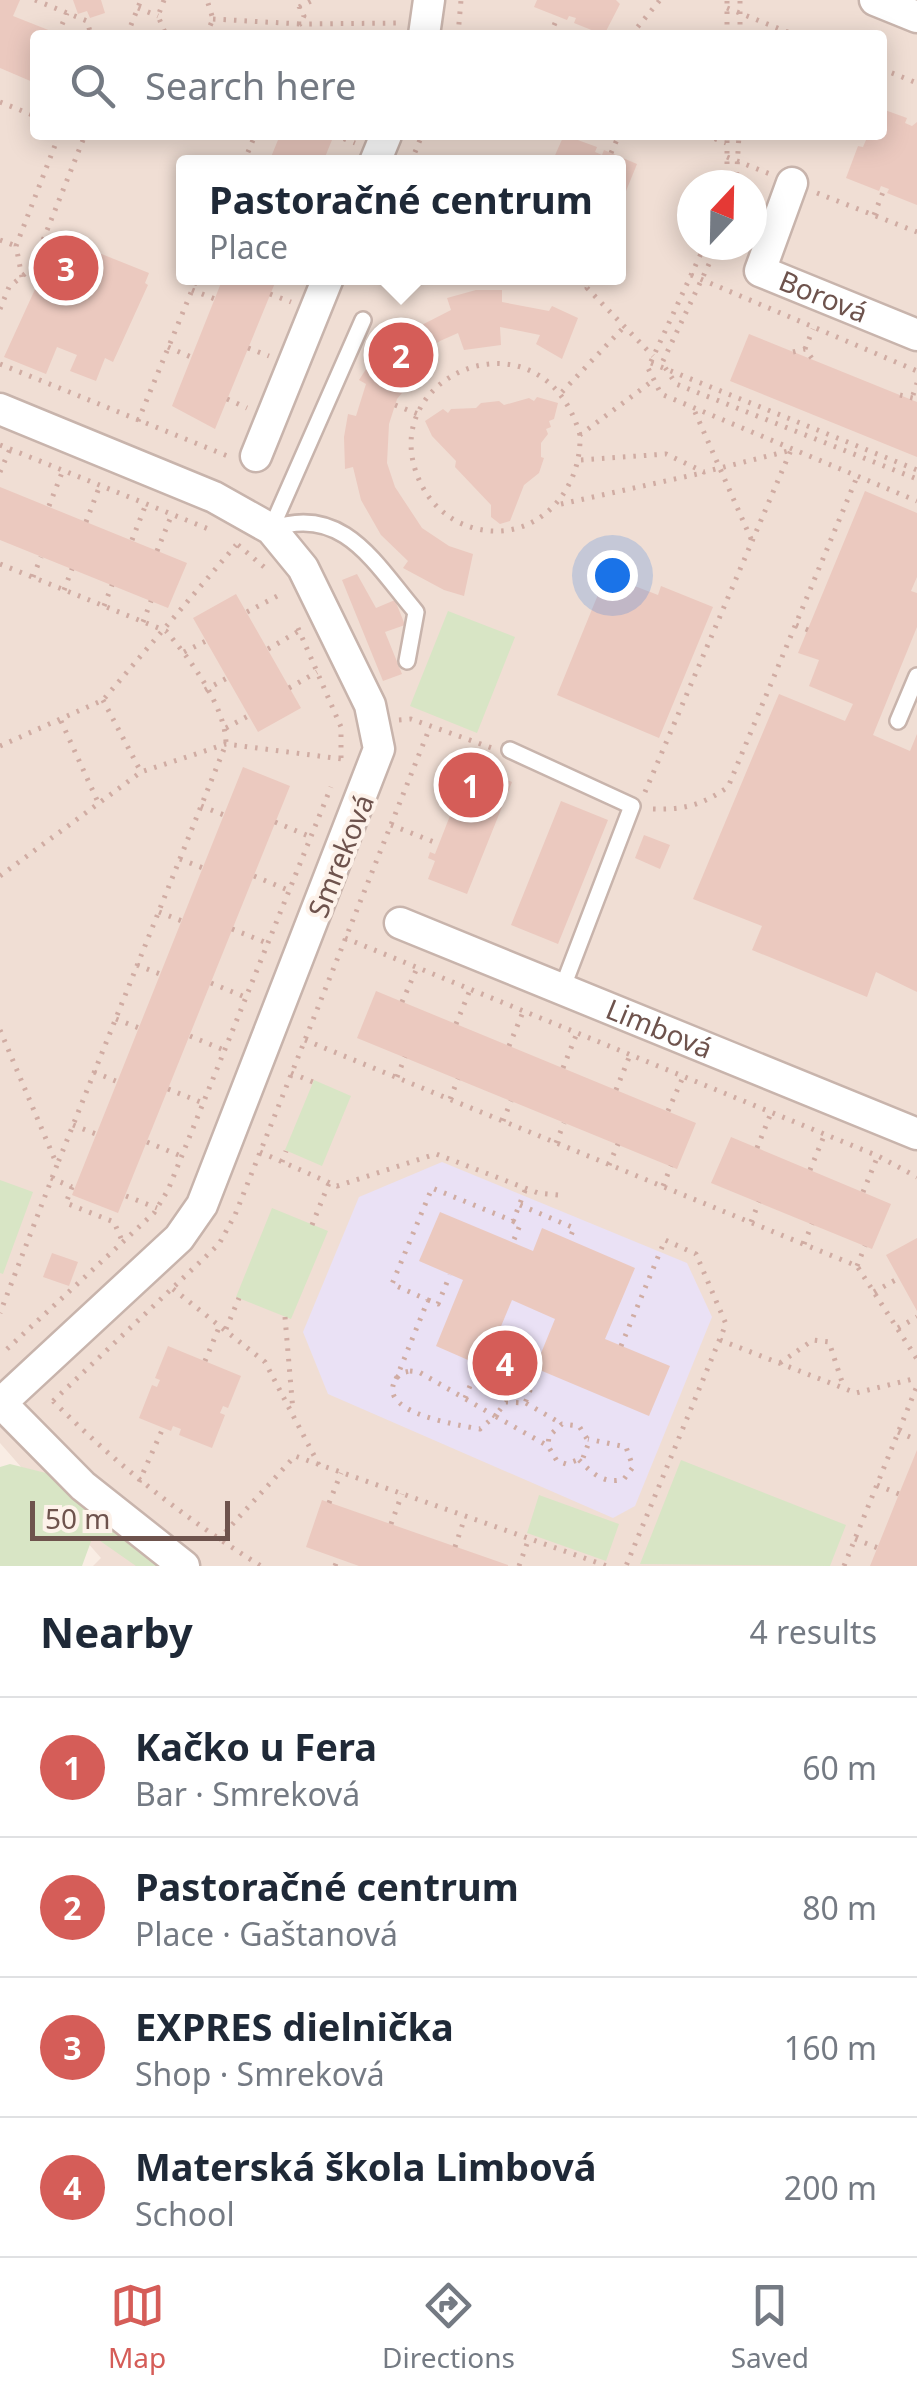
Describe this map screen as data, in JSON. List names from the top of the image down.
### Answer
{
  "streets": {
    "street": ["Borová", "Smreková", "Limbová"]
  },
  "scale_bar": "50 m",
  "north": "top",
  "page": {
    "search": "Search here",
    "popup": ["Pastoračné centrum", "Place"],
    "pins": [
      "3",
      "2",
      "1",
      "4"
    ],
    "scale": "50 m",
    "heading": ["Nearby", "4 results"],
    "list": [
      {
        "mark": "1",
        "name": "Kačko u Fera",
        "note": "Bar · Smreková",
        "value": "60 m"
      },
      {
        "mark": "2",
        "name": "Pastoračné centrum",
        "note": "Place · Gaštanová",
        "value": "80 m"
      },
      {
        "mark": "3",
        "name": "EXPRES dielnička",
        "note": "Shop · Smreková",
        "value": "160 m"
      },
      {
        "mark": "4",
        "name": "Materská škola Limbová",
        "note": "School",
        "value": "200 m"
      }
    ],
    "nav": ["Map", "Directions", "Saved"]
  }
}
